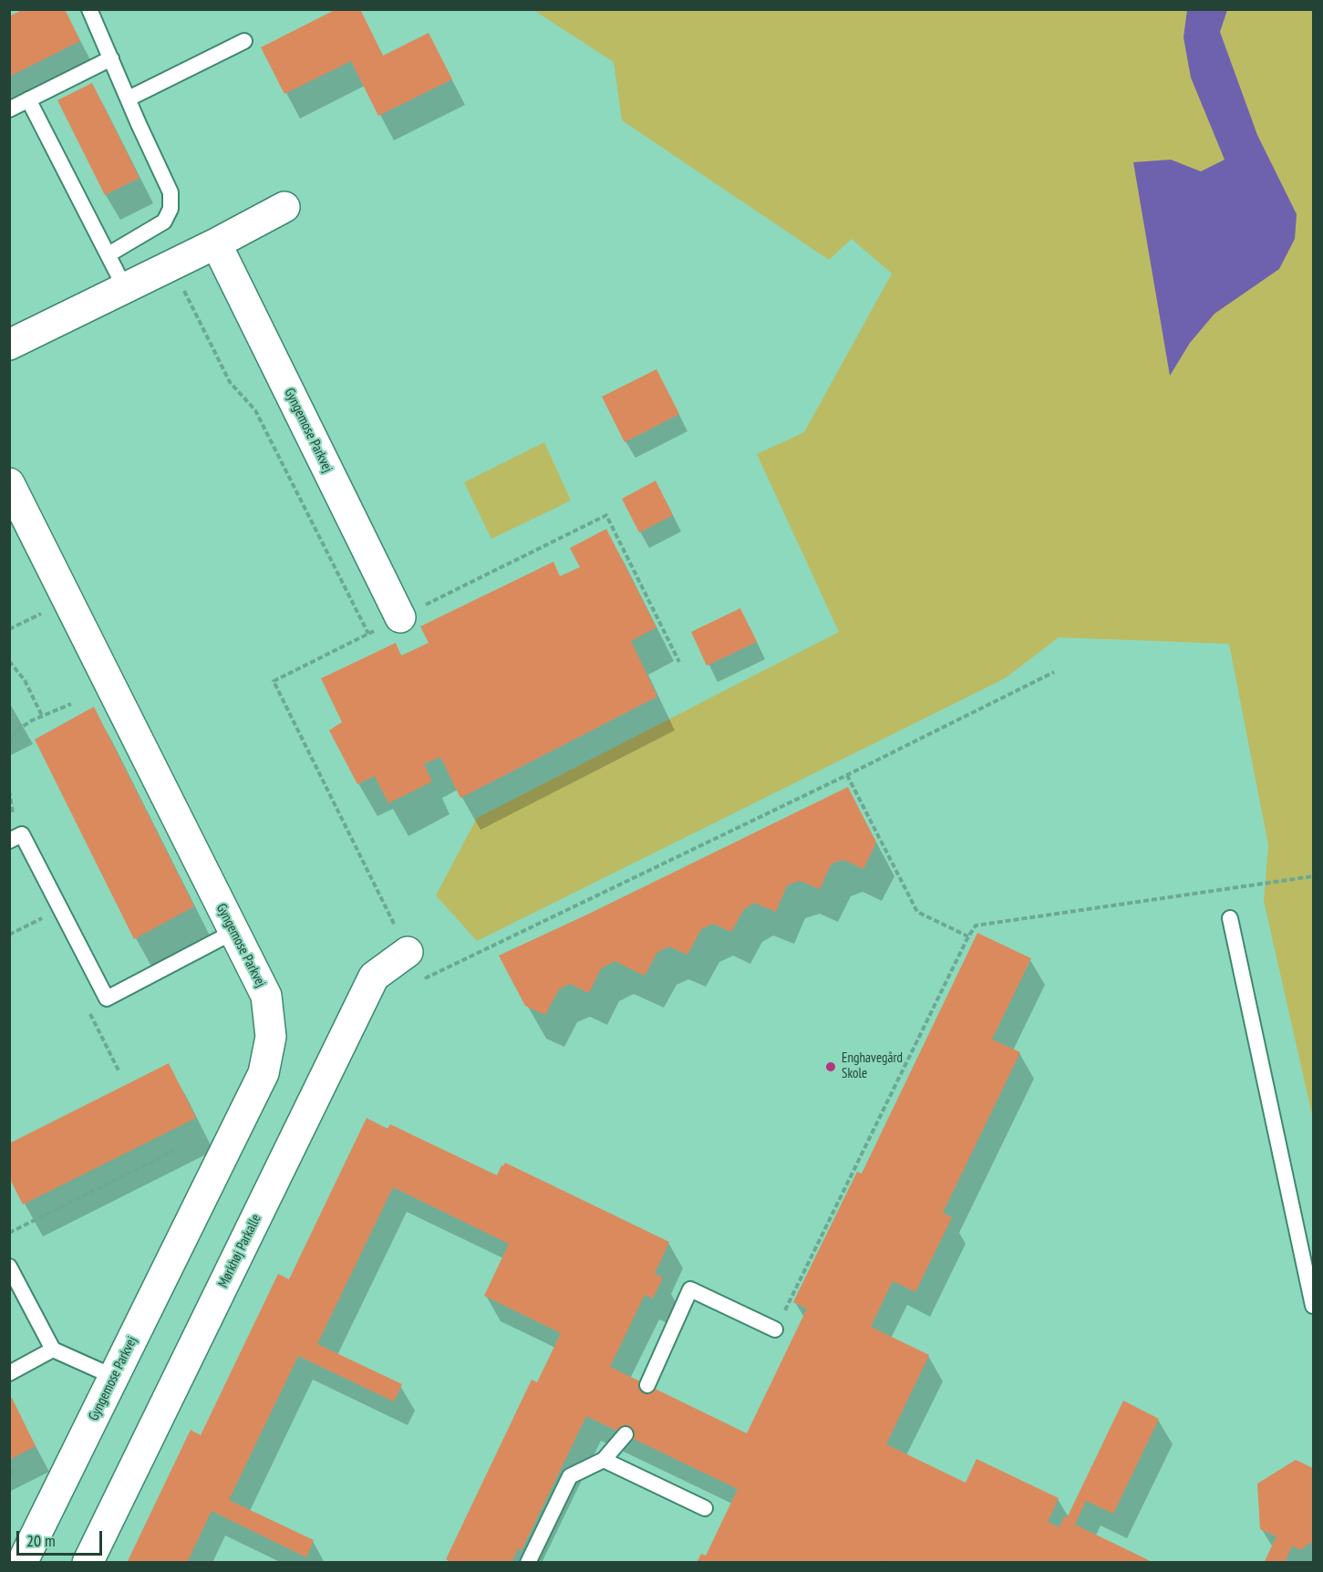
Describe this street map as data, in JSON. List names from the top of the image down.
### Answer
{
  "streets": {
    "street": ["Gyngemose Parkvej", "Mørkhøj Parkalle"]
  },
  "places": ["Enghavegård Skole"],
  "scale_bar": "20 m"
}
